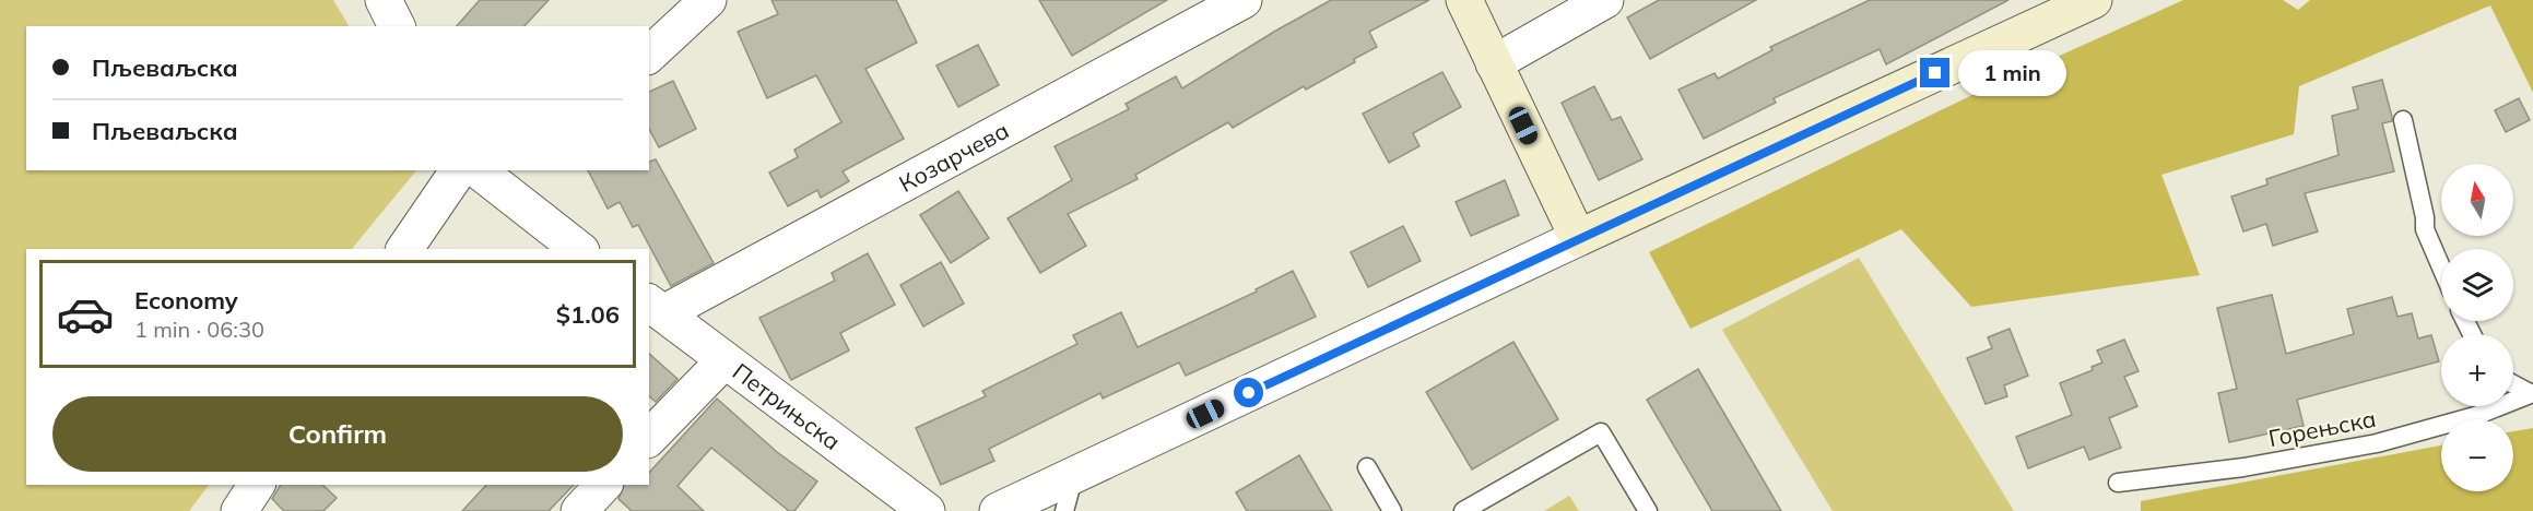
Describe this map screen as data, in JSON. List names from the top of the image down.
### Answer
{
  "streets": {
    "street": ["Козарчева", "Петрињска"],
    "lane": ["Горењска"]
  },
  "crossings": [
    ["Козарчева", "Петрињска"]
  ],
  "north": "top",
  "page": {
    "banner": ["Пљеваљска", "Пљеваљска"],
    "bubble": "1 min",
    "map_buttons": ["+", "−"],
    "list": [
      {
        "name": "Economy",
        "note": "1 min · 06:30",
        "value": "$1.06"
      }
    ],
    "buttons": "Confirm"
  }
}
